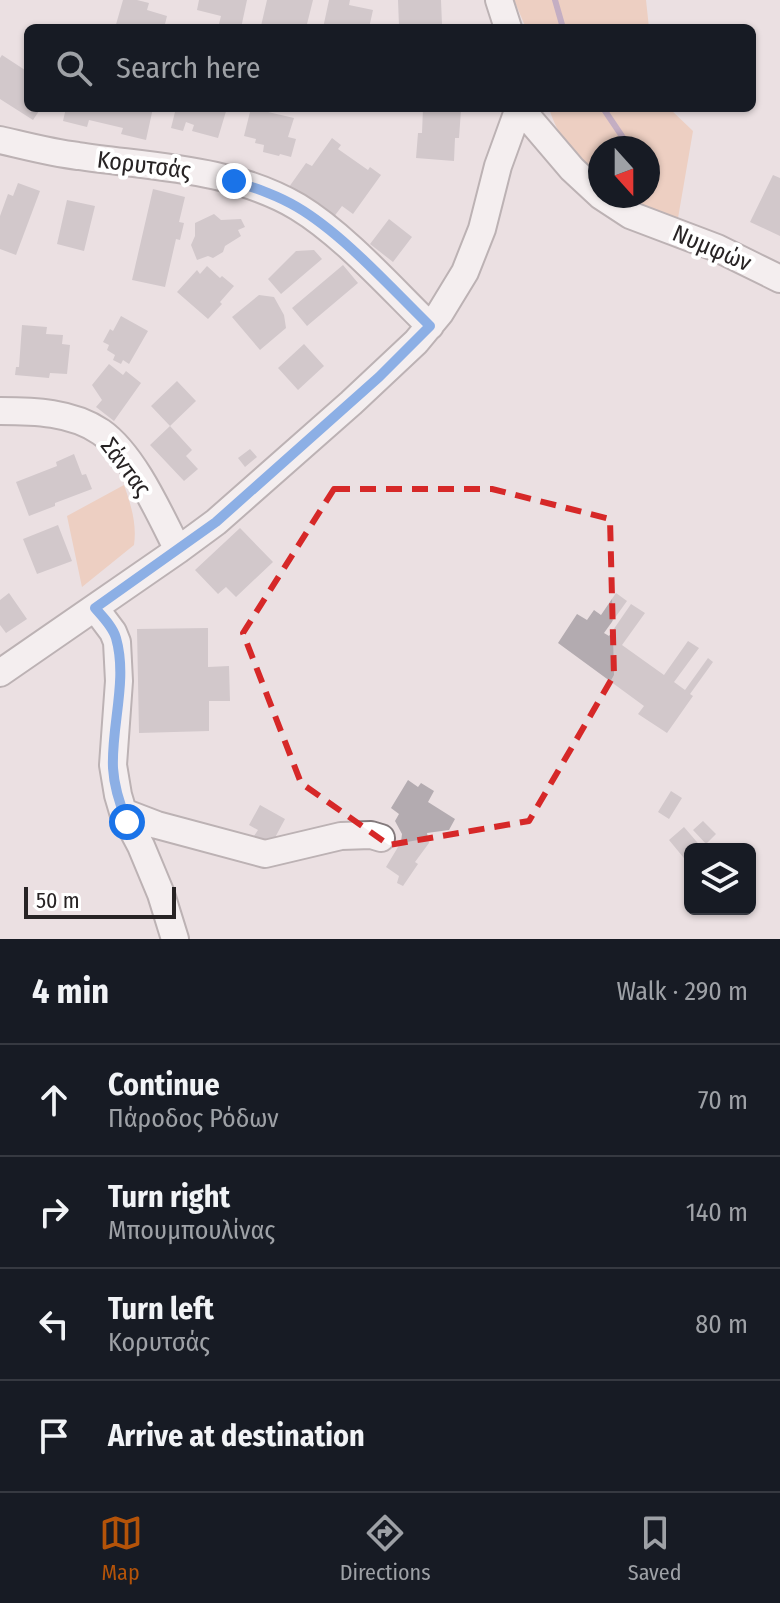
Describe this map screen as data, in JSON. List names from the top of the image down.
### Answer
{
  "streets": {
    "street": ["Κορυτσάς", "Νυμφών", "Σάντας"]
  },
  "scale_bar": "50 m",
  "north": "bottom",
  "page": {
    "search": "Search here",
    "scale": "50 m",
    "heading": ["4 min", "Walk · 290 m"],
    "list": [
      ["Continue", "Πάροδος Ρόδων", "70 m"],
      ["Turn right", "Μπουμπουλίνας", "140 m"],
      ["Turn left", "Κορυτσάς", "80 m"],
      "Arrive at destination"
    ],
    "nav": ["Map", "Directions", "Saved"]
  }
}
